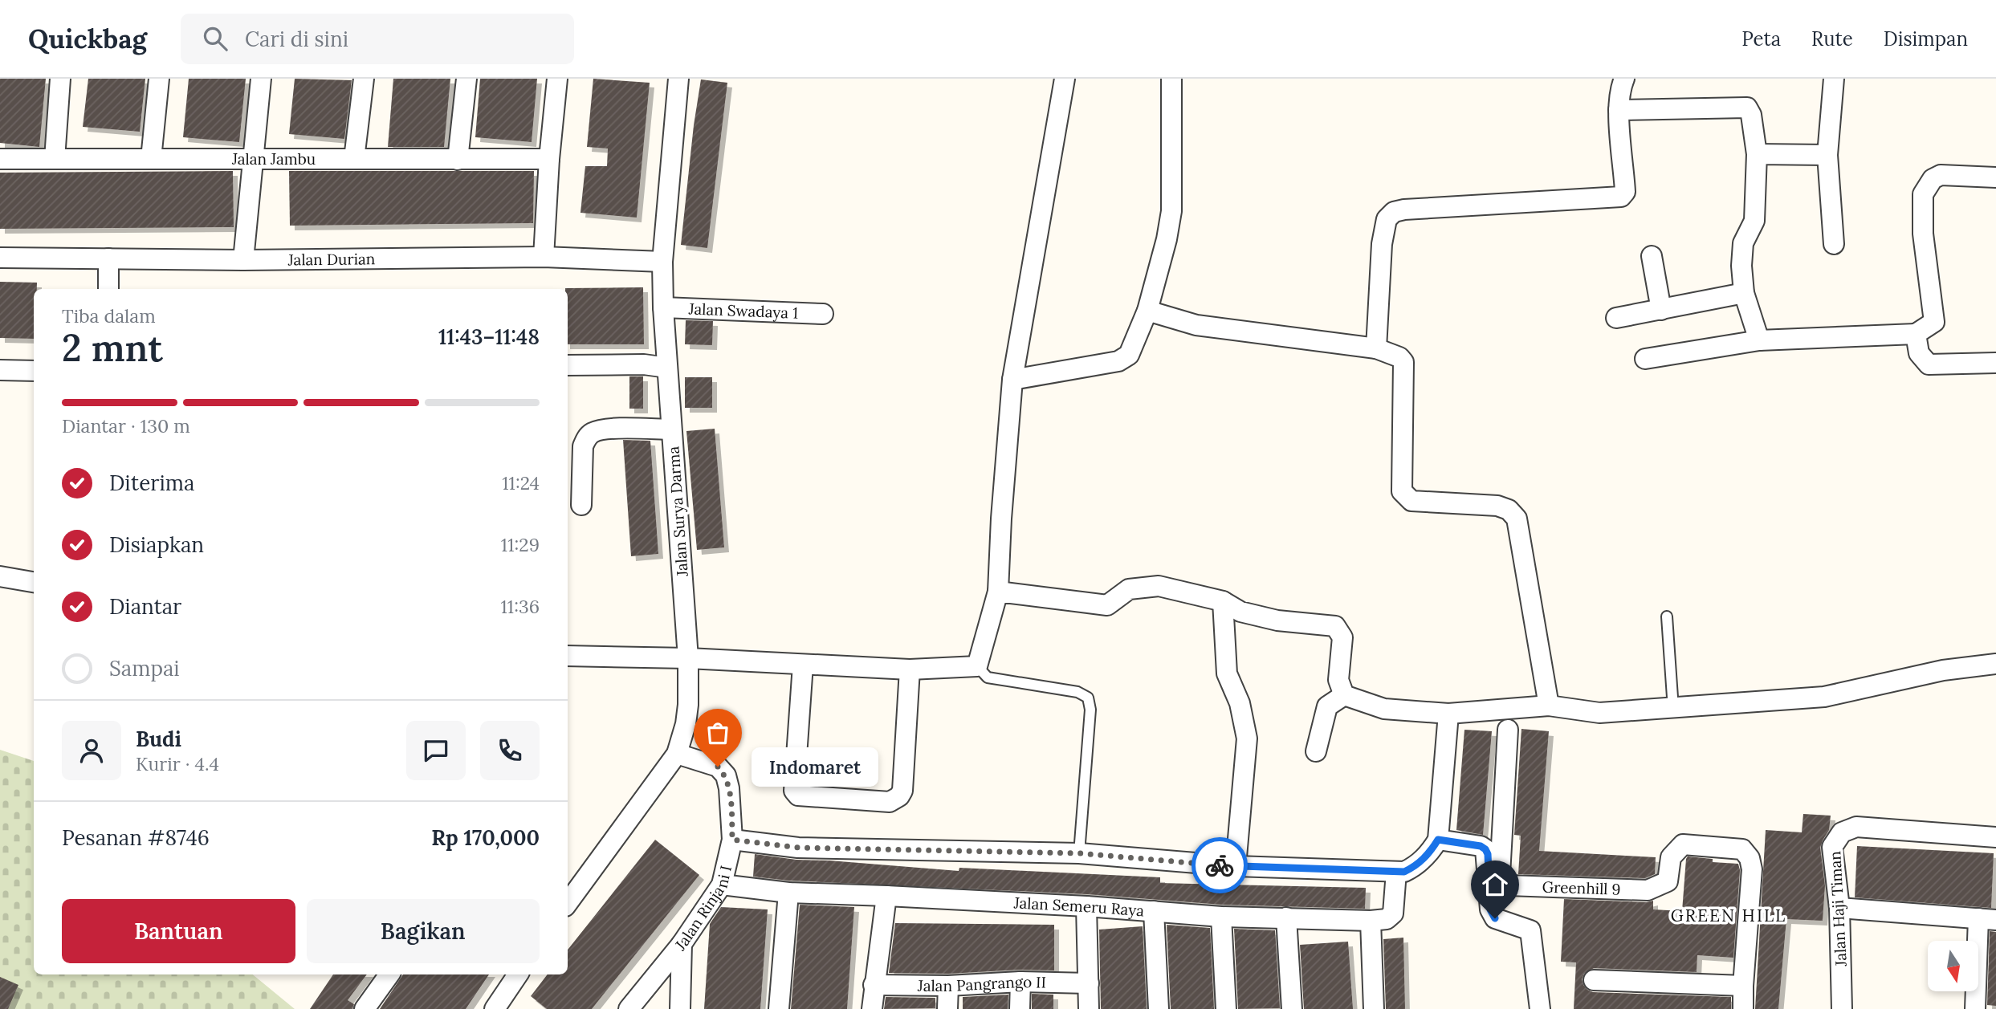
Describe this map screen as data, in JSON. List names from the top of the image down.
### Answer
{
  "streets": {
    "street": [
      "Jalan Jambu",
      "Jalan Durian",
      "Jalan Swadaya 1",
      "Jalan Surya Darma",
      "Greenhill 9",
      "Jalan Rinjani I",
      "Jalan Semeru Raya",
      "Jalan Haji Timan",
      "Jalan Pangrango II"
    ]
  },
  "crossings": [
    ["Jalan Durian", "Jalan Surya Darma"],
    ["Jalan Swadaya 1", "Jalan Surya Darma"],
    ["Jalan Surya Darma", "Jalan Rinjani I"],
    ["Jalan Rinjani I", "Jalan Semeru Raya"]
  ],
  "districts": ["GREEN HILL"],
  "places": ["Indomaret"],
  "north": "bottom",
  "page": {
    "header": "Quickbag",
    "search": "Cari di sini",
    "nav": ["Peta", "Rute", "Disimpan"],
    "heading": ["2 mnt", "Tiba dalam", "11:43–11:48"],
    "panel": [
      "Budi",
      "Kurir · 4.4",
      "Pesanan #8746",
      "Rp 170,000"
    ],
    "bar": "Diantar · 130 m",
    "list": [
      ["Diterima", "11:24"],
      ["Disiapkan", "11:29"],
      ["Diantar", "11:36"],
      "Sampai"
    ],
    "bubble": "Indomaret",
    "buttons": ["Bantuan", "Bagikan"]
  }
}
